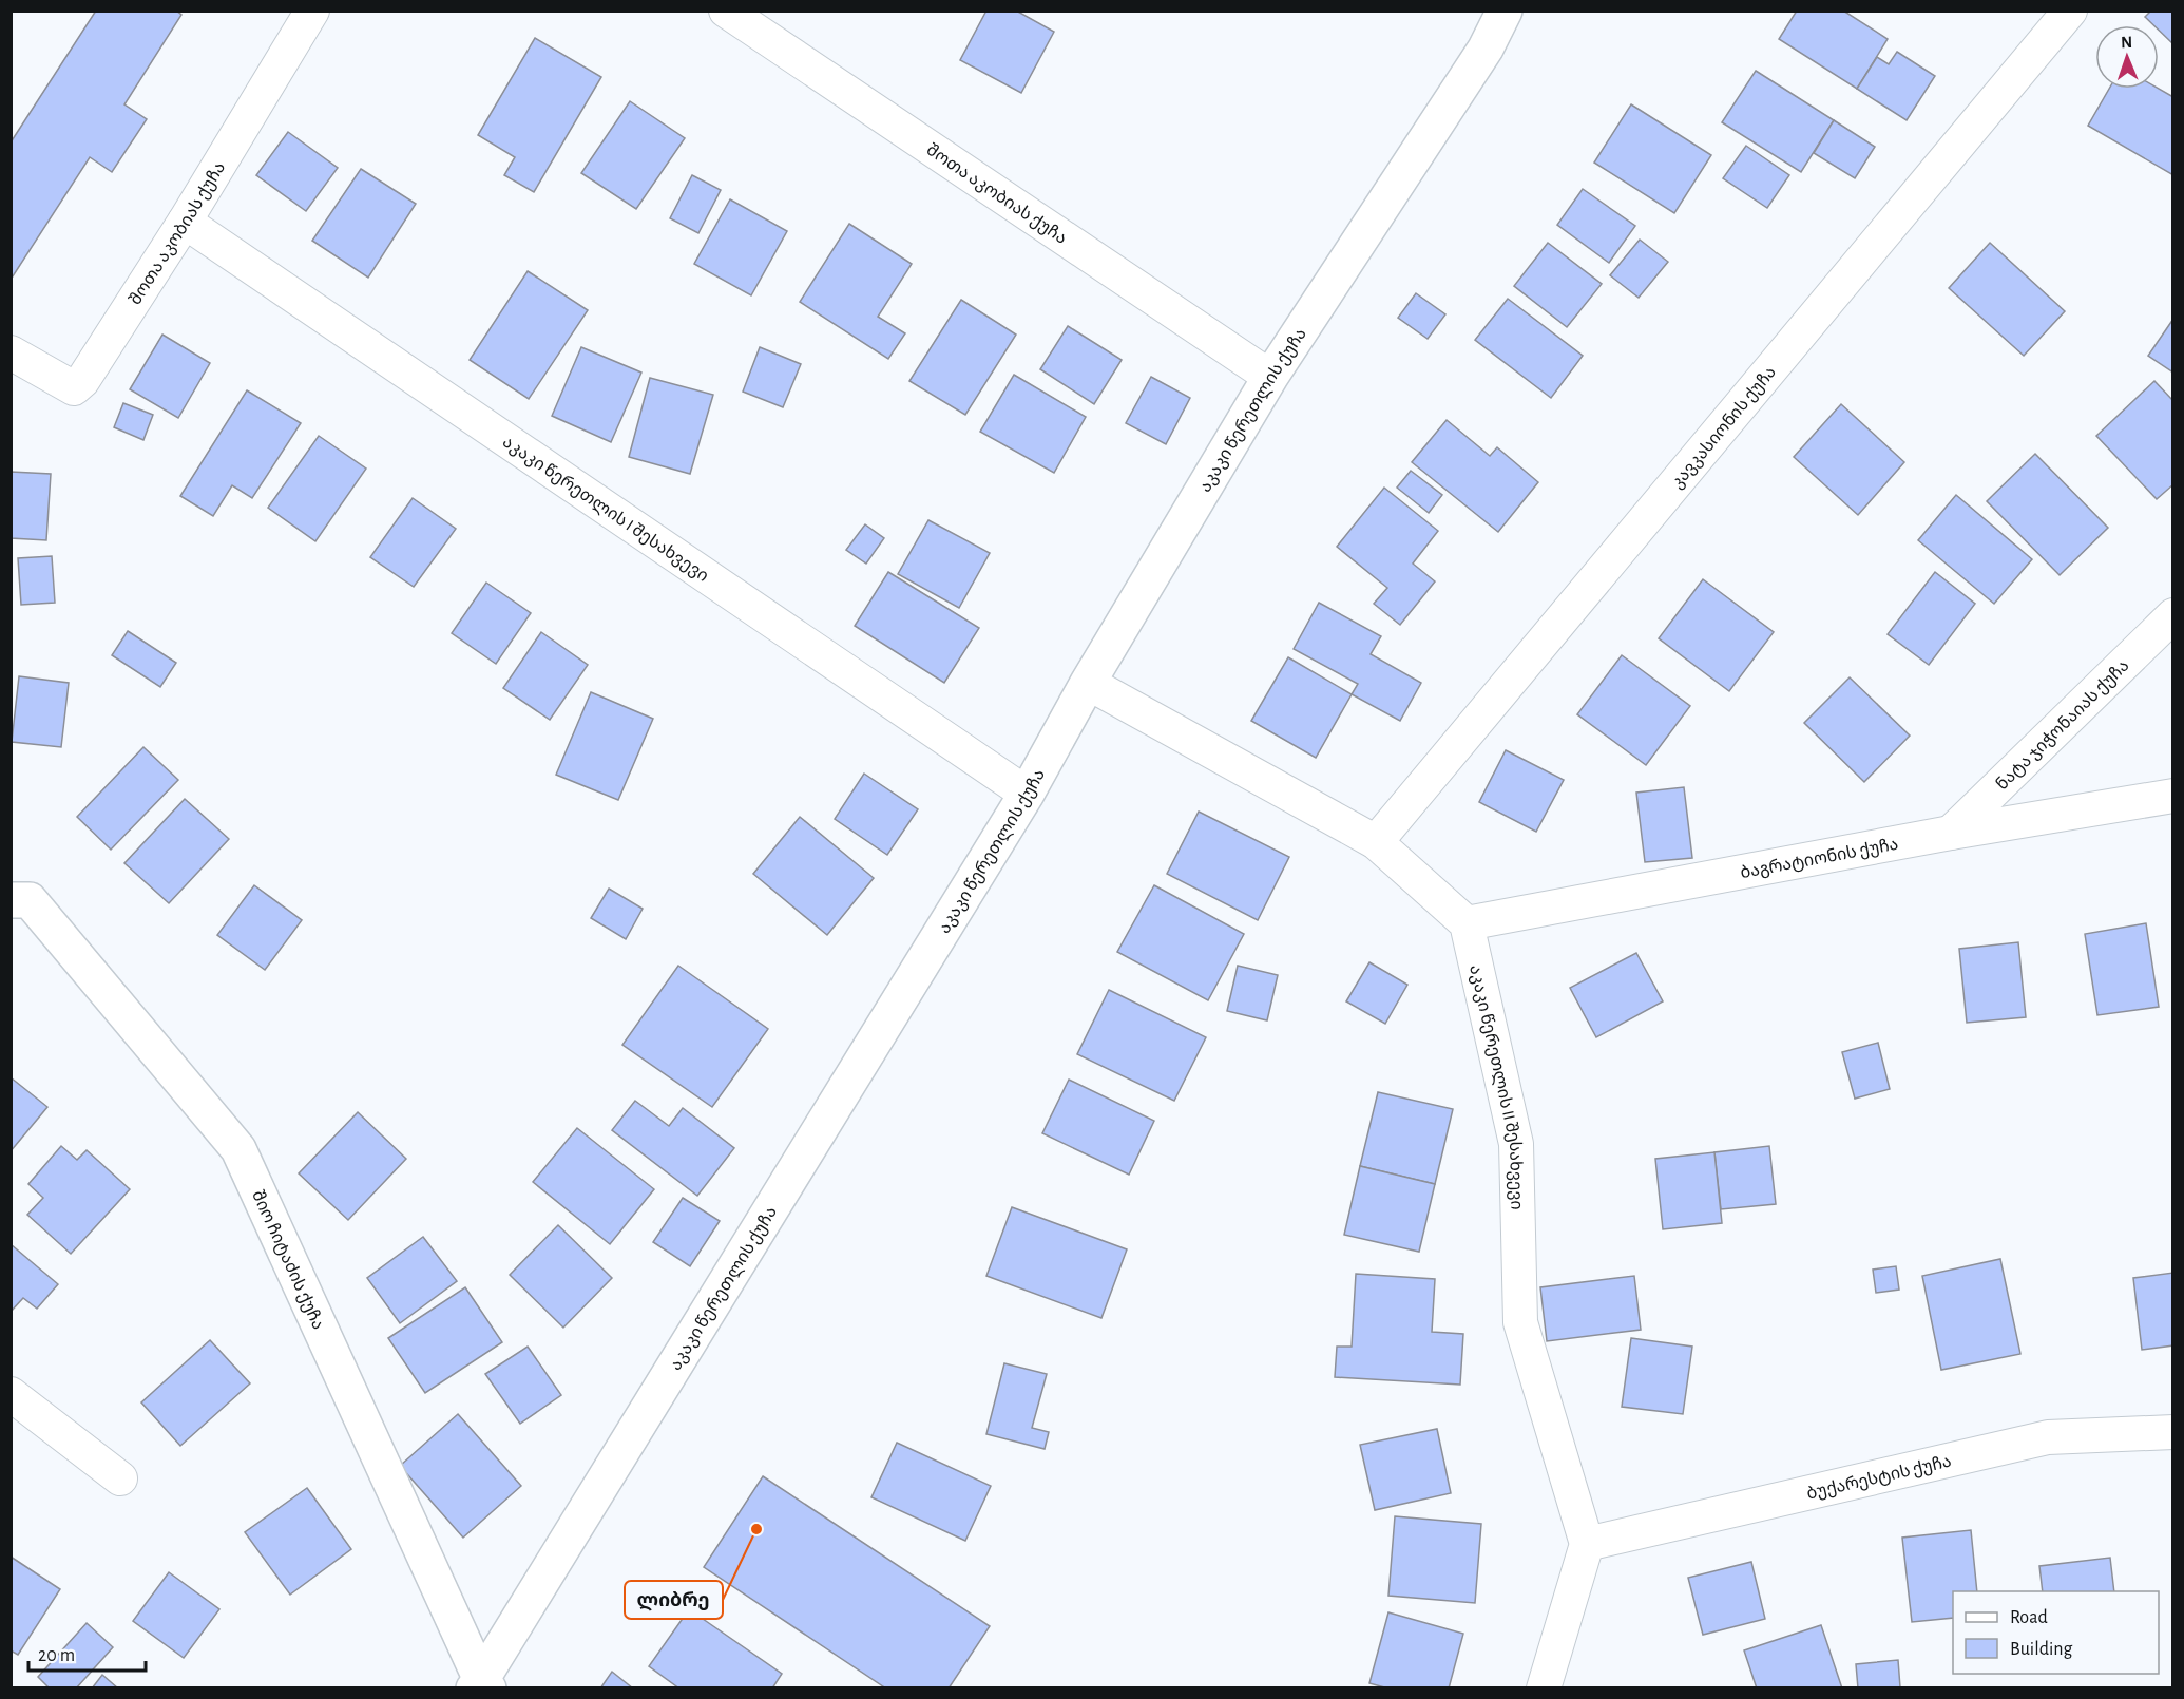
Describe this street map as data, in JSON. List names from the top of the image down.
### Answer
{
  "streets": {
    "main road": ["აკაკი წერეთლის ქუჩა", "შიო ჩიტაძის ქუჩა"],
    "street": [
      "შოთა აკობიას ქუჩა",
      "კავკასიონის ქუჩა",
      "აკაკი წერეთლის I შესახვევი",
      "ნატა ჯიჭონაიას ქუჩა",
      "ბაგრატიონის ქუჩა",
      "აკაკი წერეთლის II შესახვევი",
      "ბუქარესტის ქუჩა"
    ]
  },
  "crossings": [
    ["შოთა აკობიას ქუჩა", "აკაკი წერეთლის ქუჩა"],
    ["შოთა აკობიას ქუჩა", "აკაკი წერეთლის I შესახვევი"],
    ["აკაკი წერეთლის ქუჩა", "აკაკი წერეთლის I შესახვევი"],
    ["აკაკი წერეთლის ქუჩა", "შიო ჩიტაძის ქუჩა"],
    ["ნატა ჯიჭონაიას ქუჩა", "ბაგრატიონის ქუჩა"],
    ["ბაგრატიონის ქუჩა", "აკაკი წერეთლის II შესახვევი"],
    ["აკაკი წერეთლის II შესახვევი", "ბუქარესტის ქუჩა"]
  ],
  "places": ["ლიბრე"],
  "legend": ["Road", "Building"],
  "scale_bar": "20 m",
  "north": "top"
}
